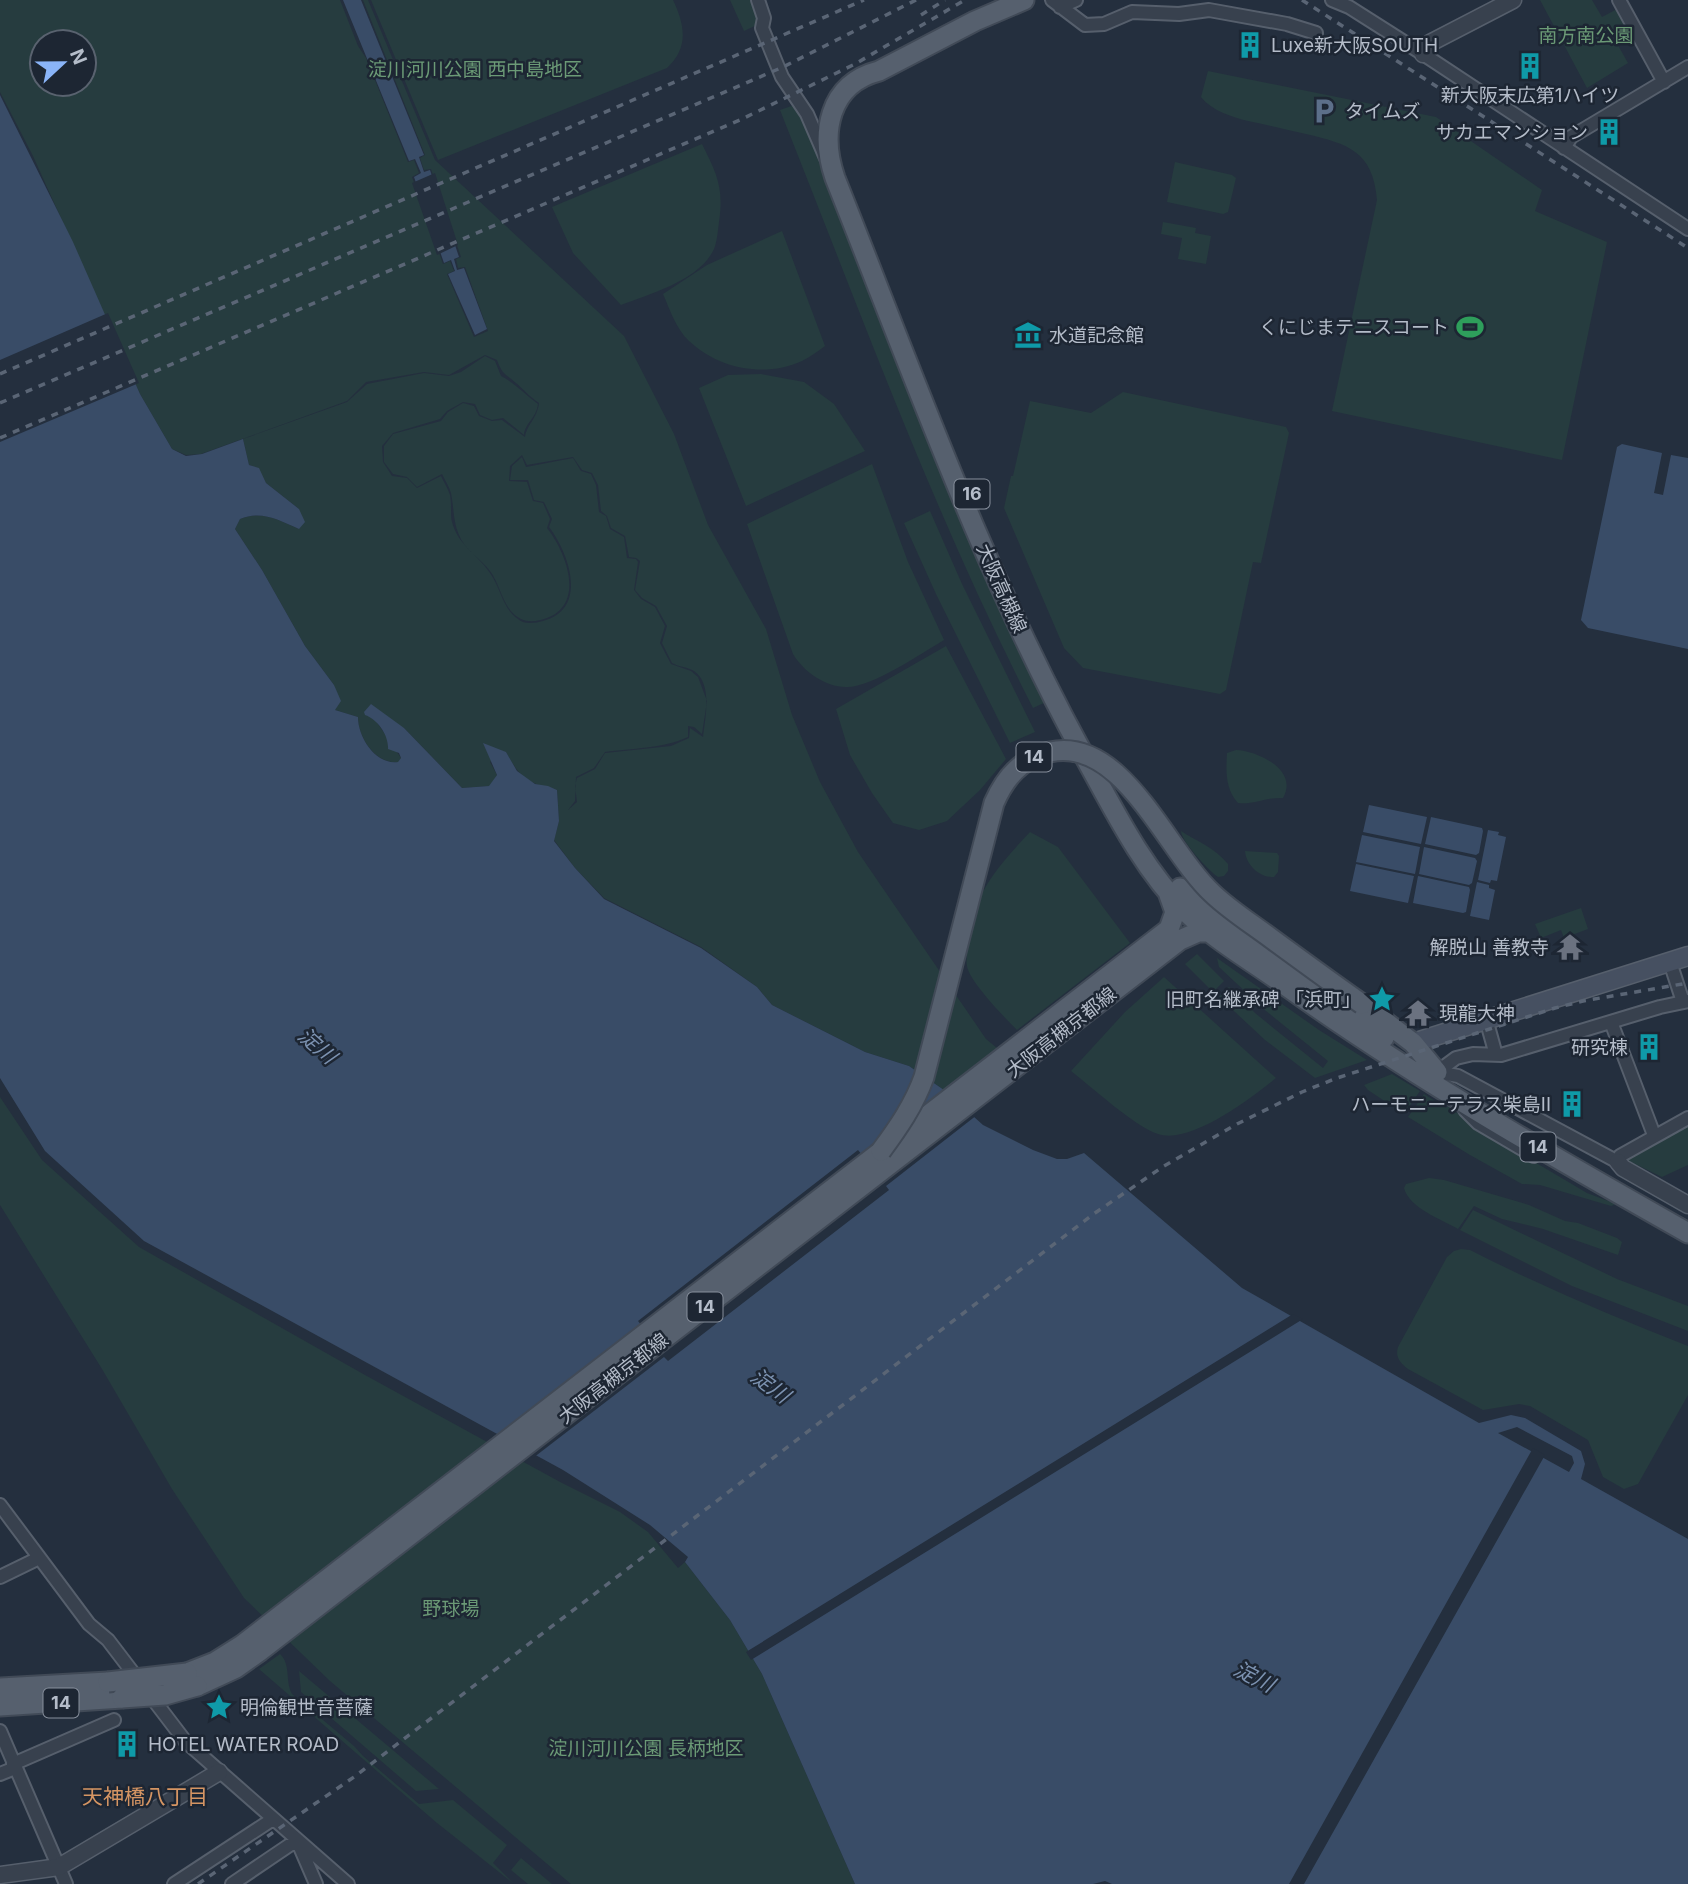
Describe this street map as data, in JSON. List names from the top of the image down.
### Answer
{
  "streets": {
    "main road": [
      "16",
      "大阪高槻線",
      "14",
      "大阪高槻京都線"
    ]
  },
  "crossings": [
    ["大阪高槻線", "14"],
    ["大阪高槻線", "大阪高槻京都線"],
    ["14", "大阪高槻京都線"]
  ],
  "districts": ["天神橋八丁目"],
  "water": ["淀川"],
  "parks": [
    "南方南公園",
    "淀川河川公園 西中島地区",
    "野球場",
    "淀川河川公園 長柄地区"
  ],
  "places": {
    "building": [
      "Luxe新大阪SOUTH",
      "新大阪末広第1ハイツ",
      "サカエマンション",
      "研究棟",
      "ハーモニーテラス柴島II",
      "HOTEL WATER ROAD"
    ],
    "parking": ["タイムズ"],
    "sports": ["くにじまテニスコート"],
    "museum": ["水道記念館"],
    "temple": ["解脱山 善教寺", "現龍大神"],
    "place": ["旧町名継承碑 「浜町」", "明倫観世音菩薩"]
  },
  "north": "right"
}
